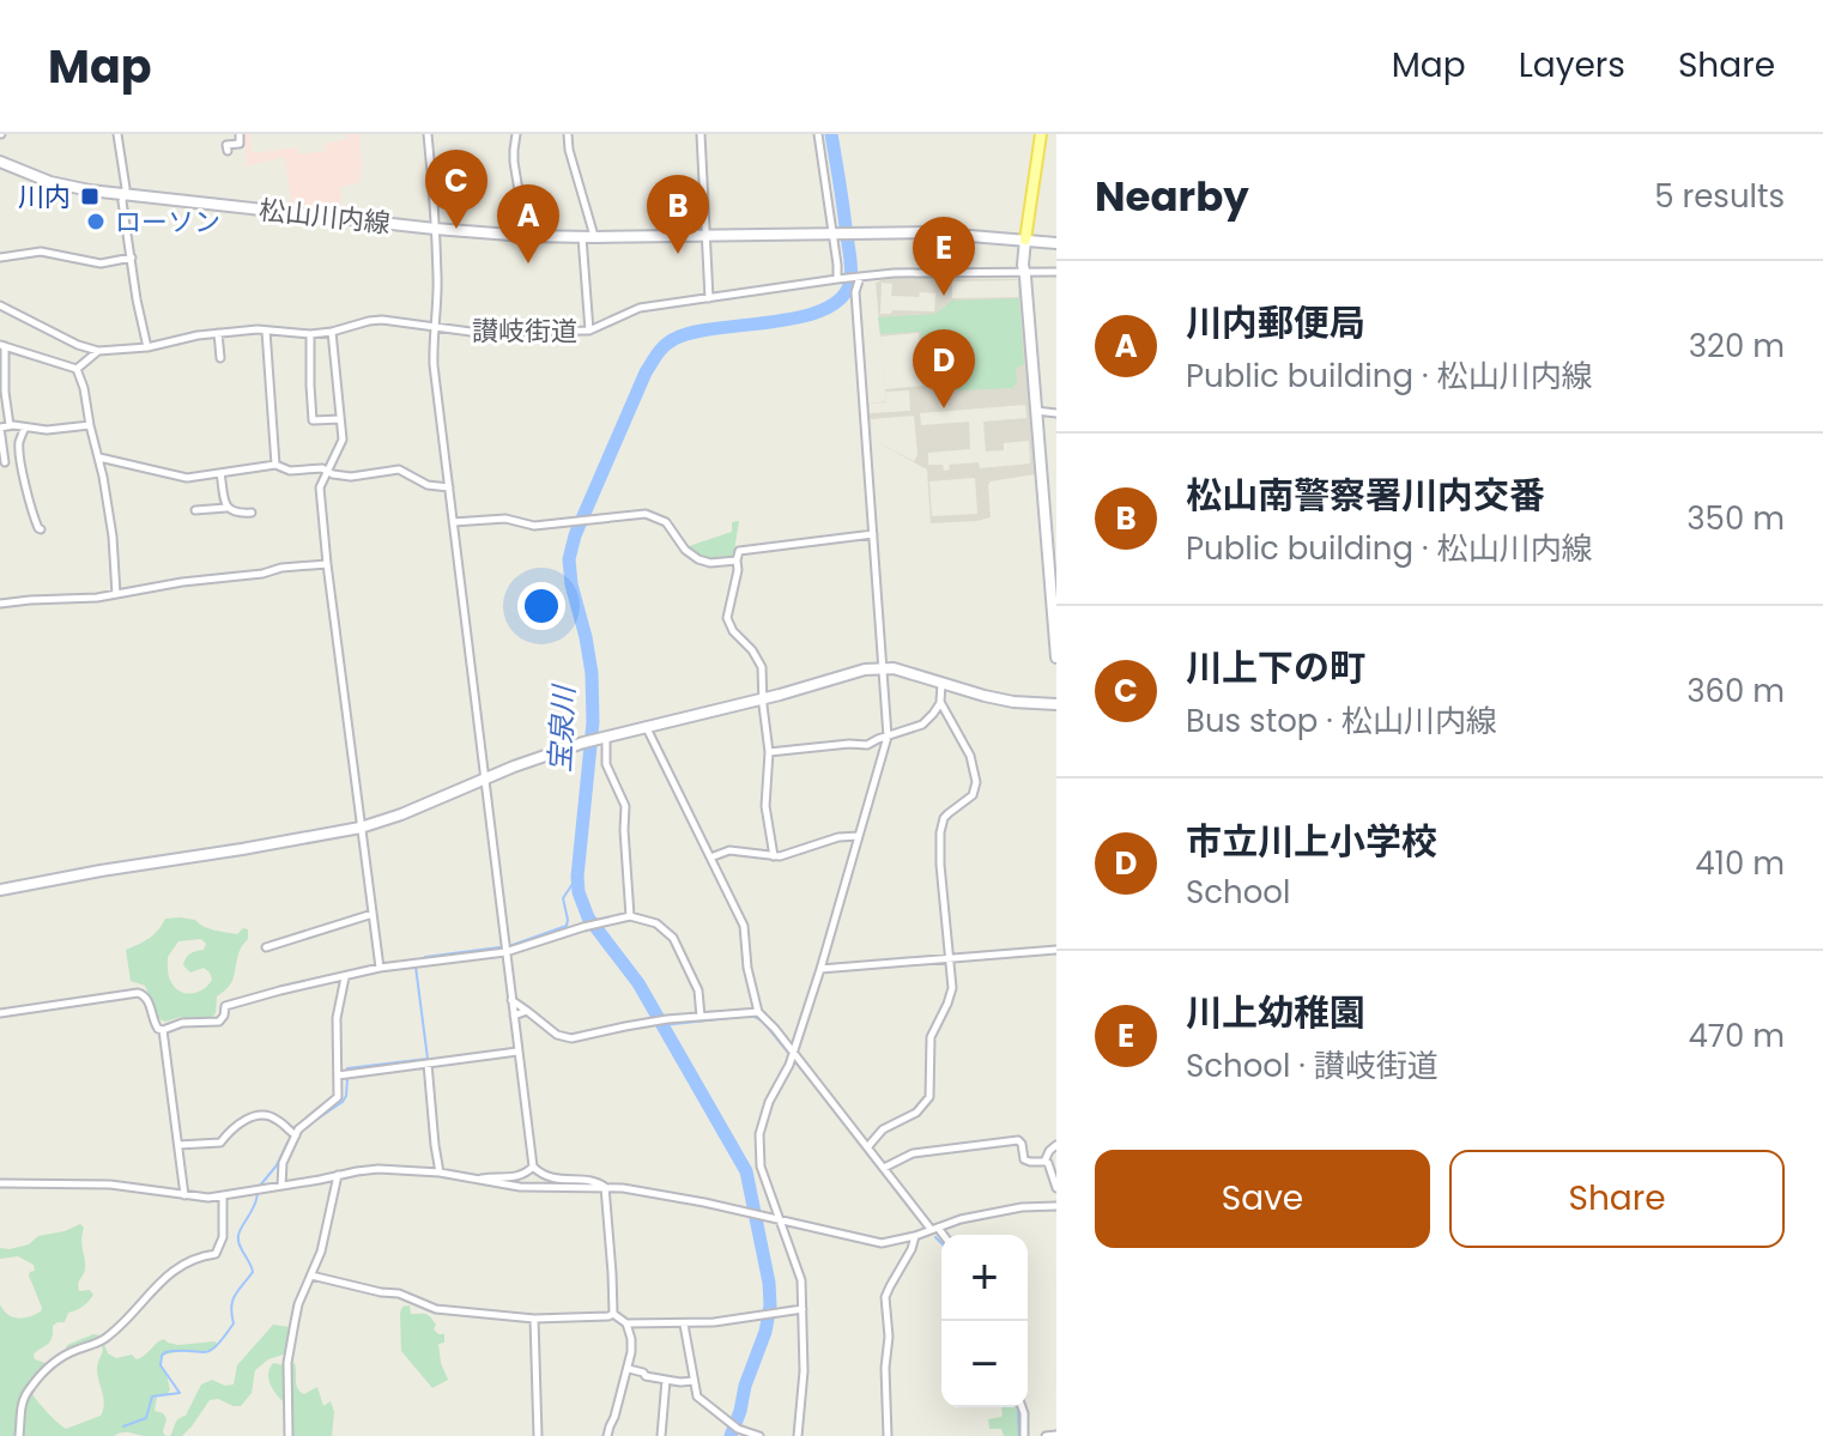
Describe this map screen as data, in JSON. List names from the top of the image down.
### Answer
{
  "streets": {
    "street": ["松山川内線", "讃岐街道"]
  },
  "water": ["宝泉川"],
  "places": {
    "transit": ["川内"],
    "other": ["ローソン"]
  },
  "page": {
    "header": "Map",
    "nav": ["Map", "Layers", "Share"],
    "heading": ["Nearby", "5 results"],
    "pins": [
      "C",
      "B",
      "A",
      "E",
      "D"
    ],
    "list": [
      {
        "mark": "A",
        "name": "川内郵便局",
        "note": "Public building · 松山川内線",
        "value": "320 m"
      },
      {
        "mark": "B",
        "name": "松山南警察署川内交番",
        "note": "Public building · 松山川内線",
        "value": "350 m"
      },
      {
        "mark": "C",
        "name": "川上下の町",
        "note": "Bus stop · 松山川内線",
        "value": "360 m"
      },
      {
        "mark": "D",
        "name": "市立川上小学校",
        "note": "School",
        "value": "410 m"
      },
      {
        "mark": "E",
        "name": "川上幼稚園",
        "note": "School · 讃岐街道",
        "value": "470 m"
      }
    ],
    "buttons": ["Save", "Share"],
    "map_buttons": ["+", "−"]
  }
}
